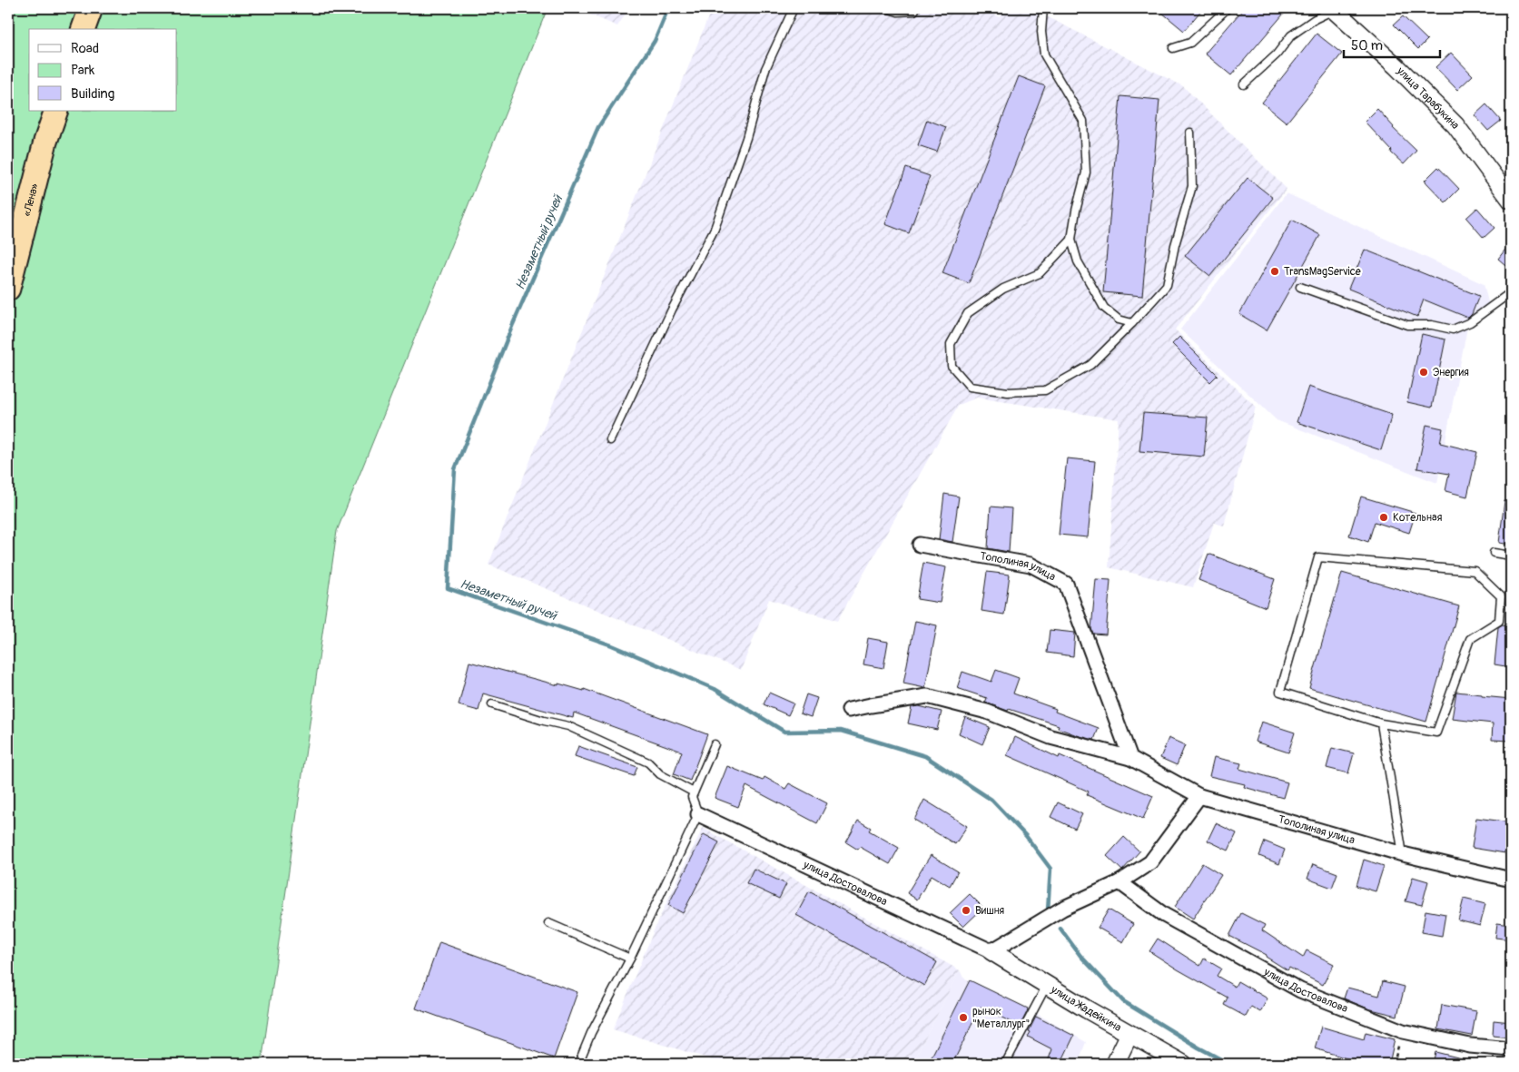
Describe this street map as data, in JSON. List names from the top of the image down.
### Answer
{
  "streets": {
    "highway": ["«Лена»"],
    "street": [
      "улица Тарабукина",
      "Тополиная улица",
      "улица Достовалова",
      "улица Жадейкина"
    ]
  },
  "crossings": [
    ["улица Достовалова", "улица Жадейкина"]
  ],
  "water": ["Незаметный ручей"],
  "places": [
    "TransMagService",
    "Энергия",
    "Котельная",
    "Вишня",
    "рынок \"Металлург\""
  ],
  "legend": ["Road", "Park", "Building"],
  "scale_bar": "50 m"
}
